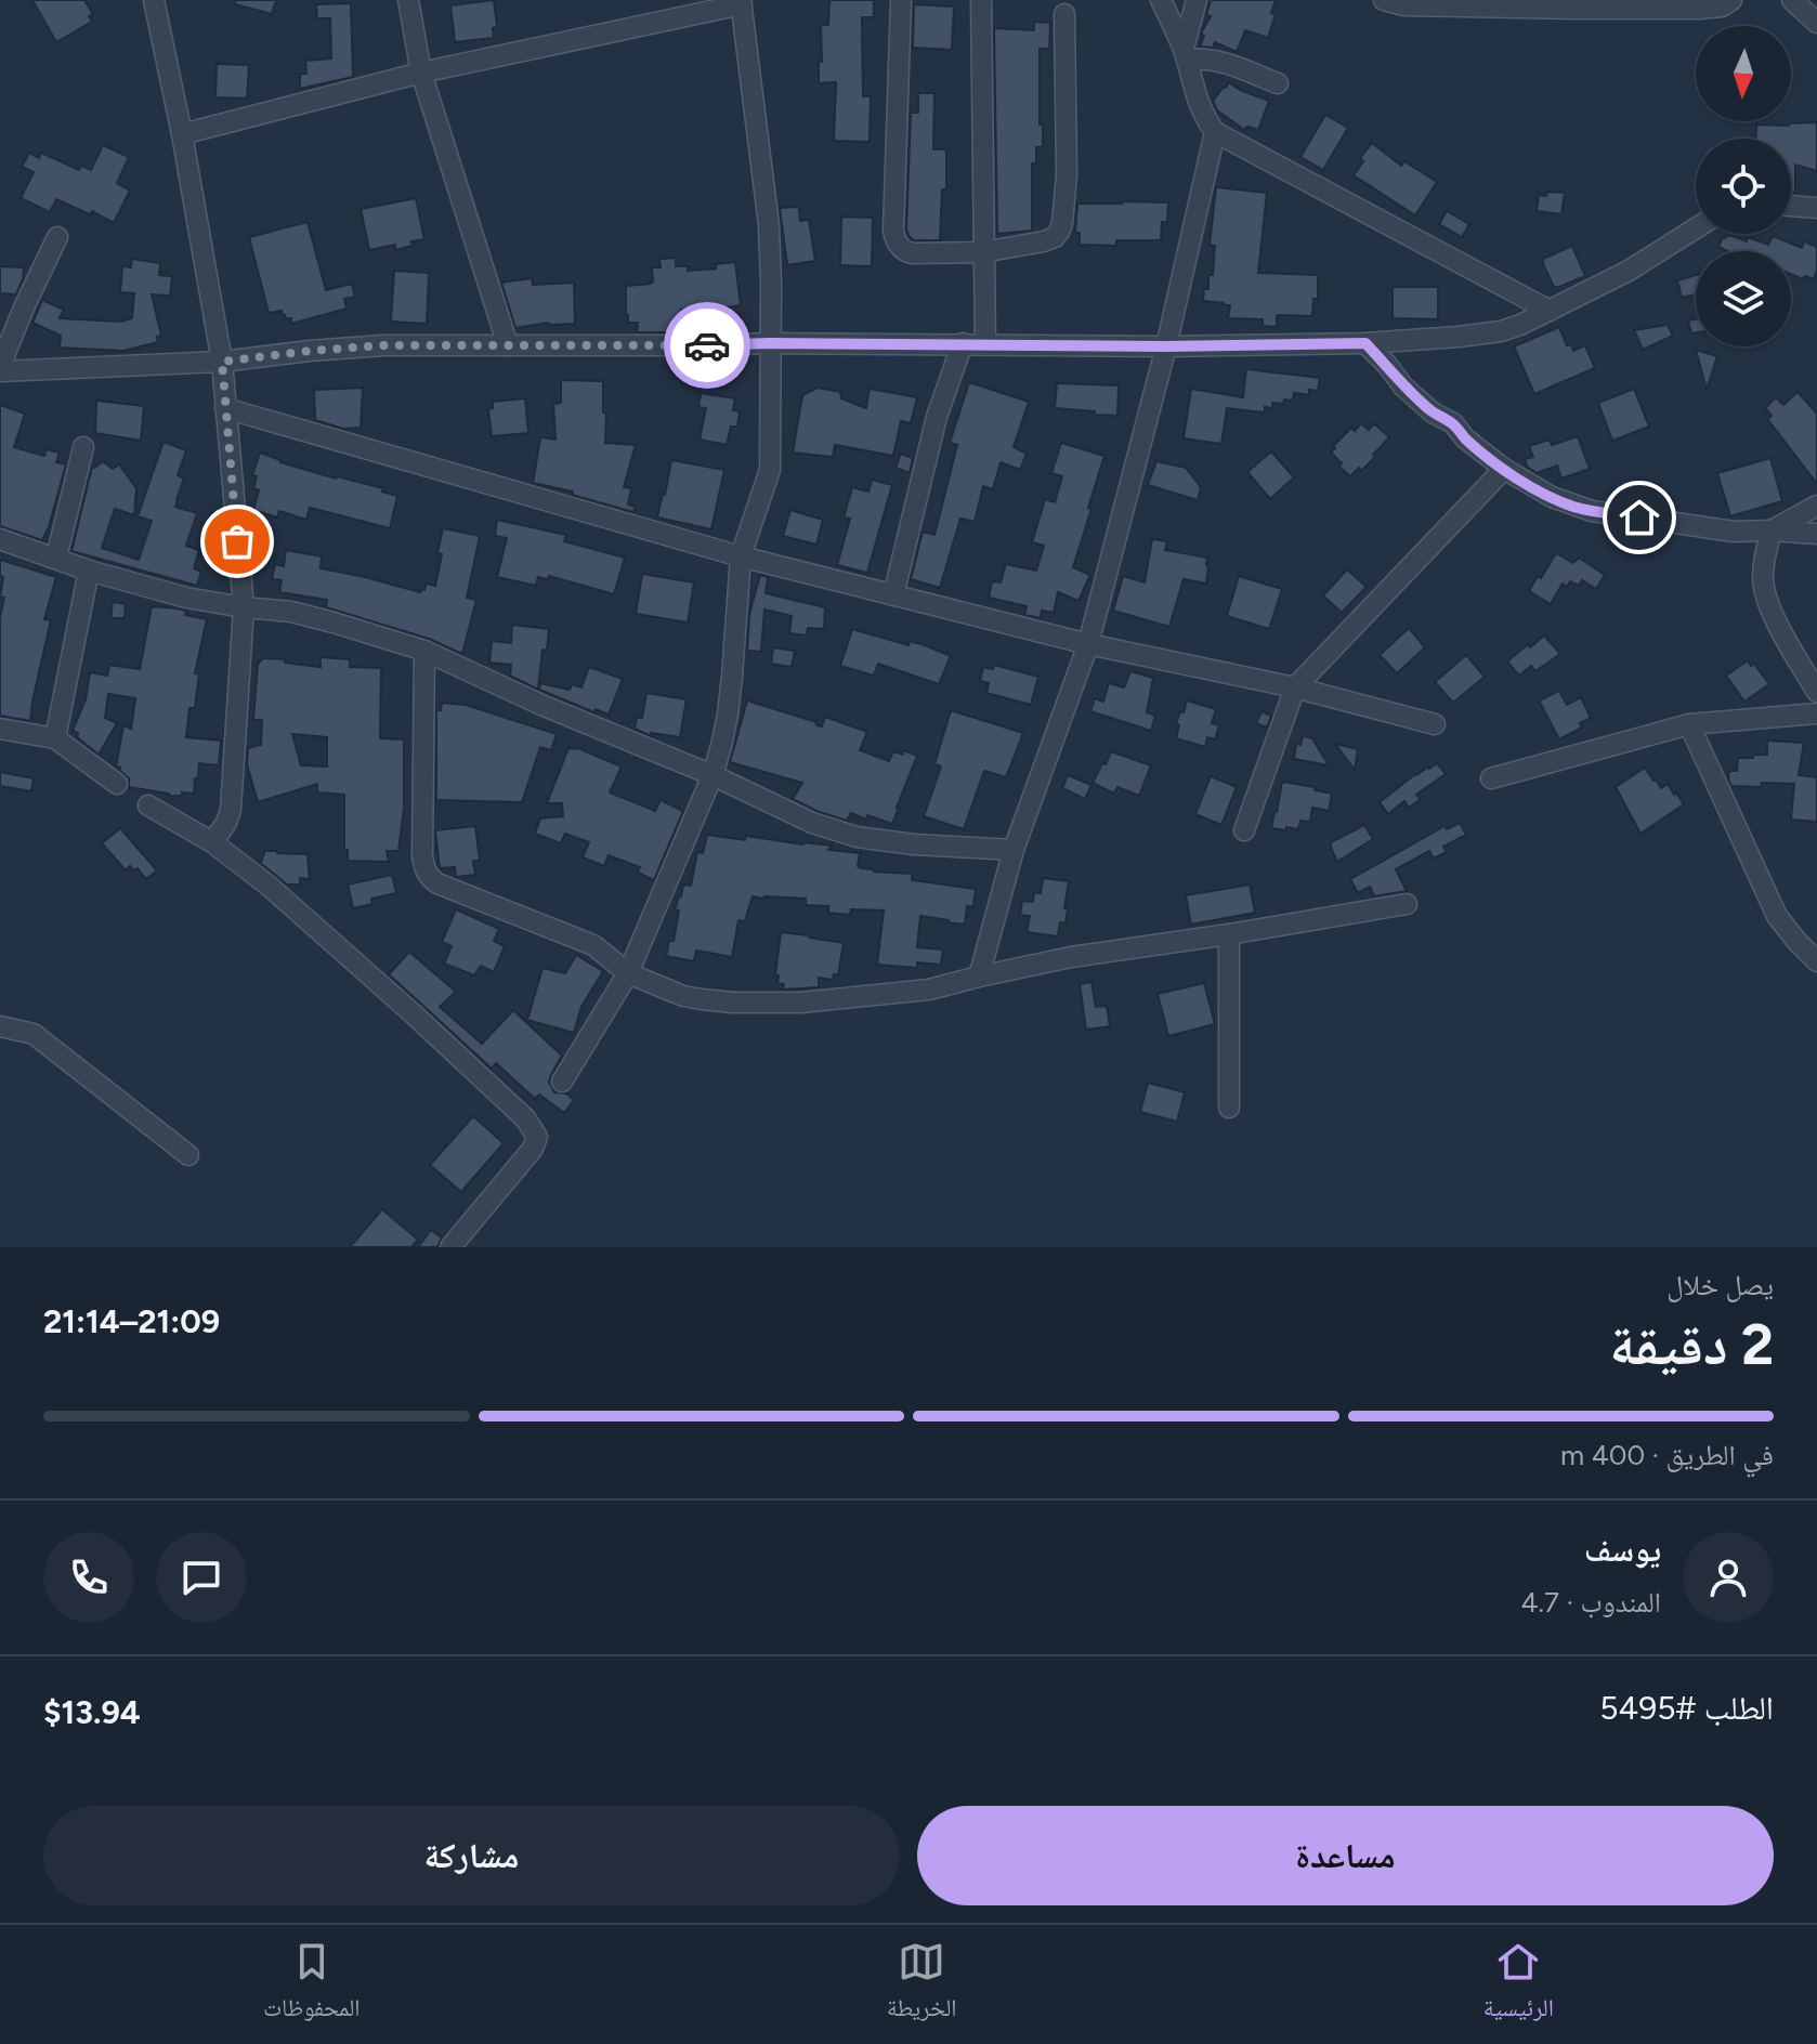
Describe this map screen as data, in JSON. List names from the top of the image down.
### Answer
{
  "north": "bottom",
  "page": {
    "heading": ["2 دقيقة", "يصل خلال", "21:09–21:14"],
    "panel": [
      "يوسف",
      "المندوب · 4.7",
      "الطلب #5495",
      "$13.94"
    ],
    "bar": "في الطريق · 400 m",
    "buttons": ["مساعدة", "مشاركة"],
    "tabs": ["الرئيسية", "الخريطة", "المحفوظات"]
  }
}
